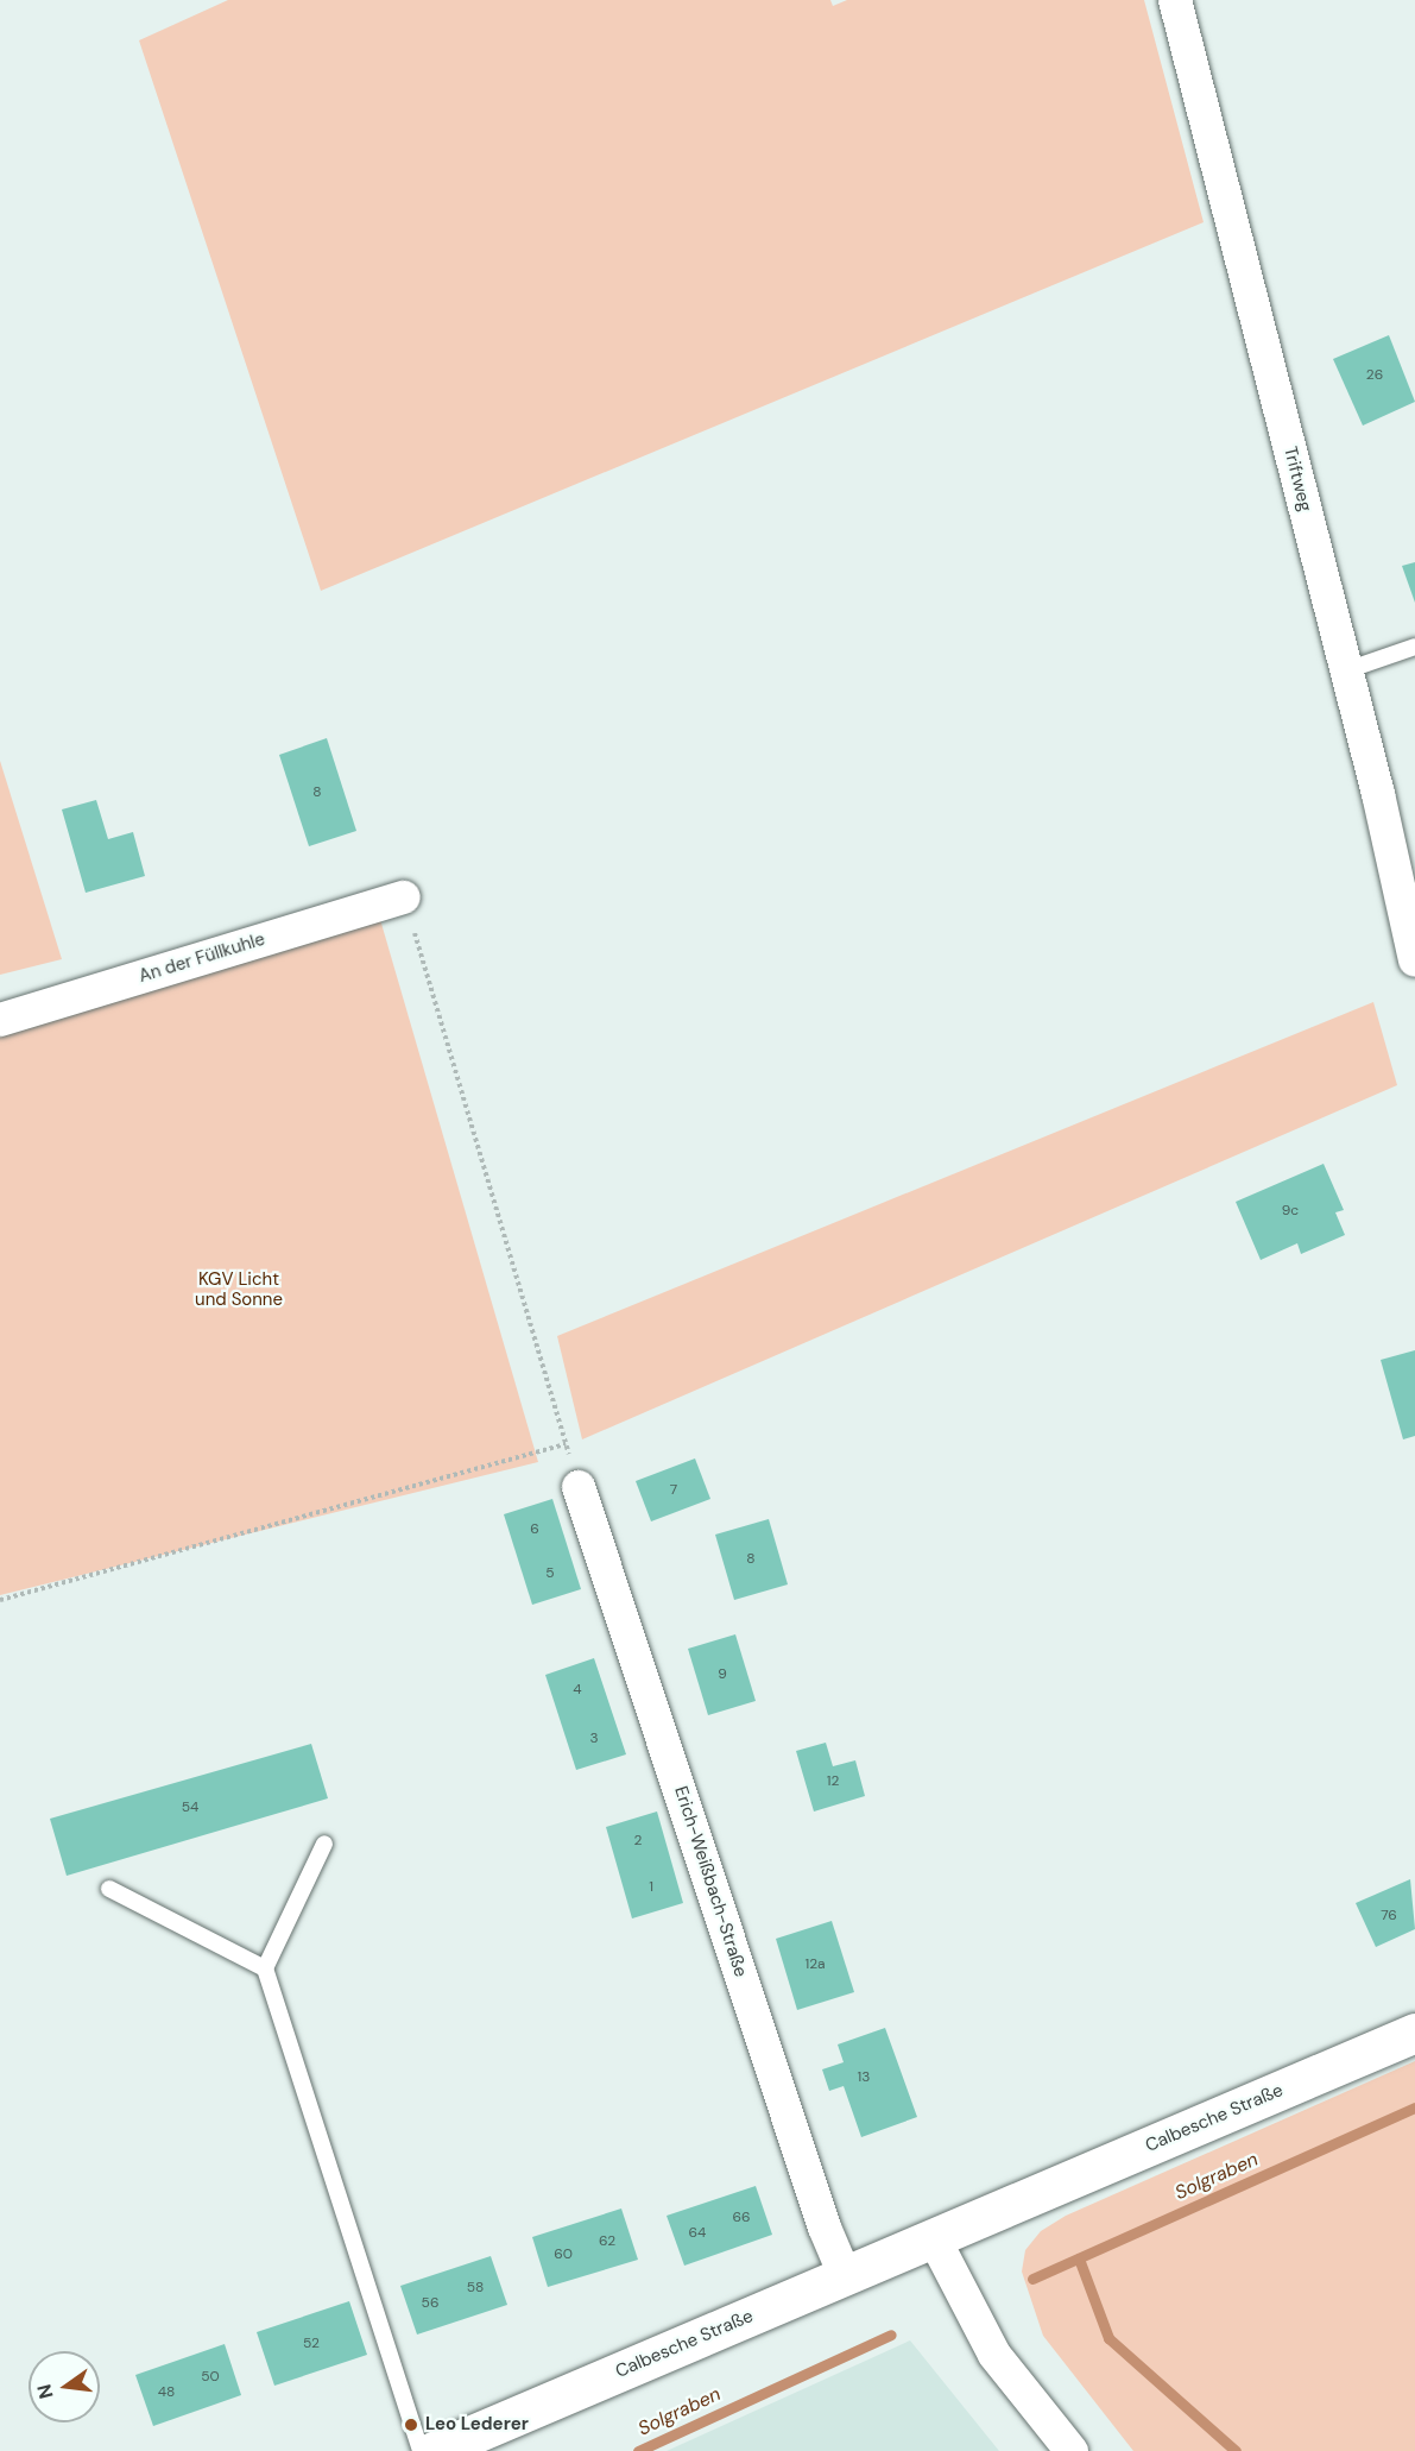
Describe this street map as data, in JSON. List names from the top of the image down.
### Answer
{
  "streets": {
    "main road": ["Calbesche Straße"],
    "street": ["Triftweg", "An der Füllkuhle", "Erich-Weißbach-Straße"]
  },
  "crossings": [
    ["Erich-Weißbach-Straße", "Calbesche Straße"]
  ],
  "water": ["Solgraben"],
  "parks": ["KGV Licht und Sonne"],
  "places": ["Leo Lederer"],
  "house_numbers": [
    "26",
    "8",
    "9c",
    "7",
    "6",
    "8",
    "5",
    "9",
    "4",
    "3",
    "12",
    "54",
    "2",
    "1",
    "76",
    "12a",
    "13",
    "66",
    "64",
    "62",
    "60",
    "58",
    "56",
    "52",
    "50",
    "48"
  ],
  "north": "left"
}
